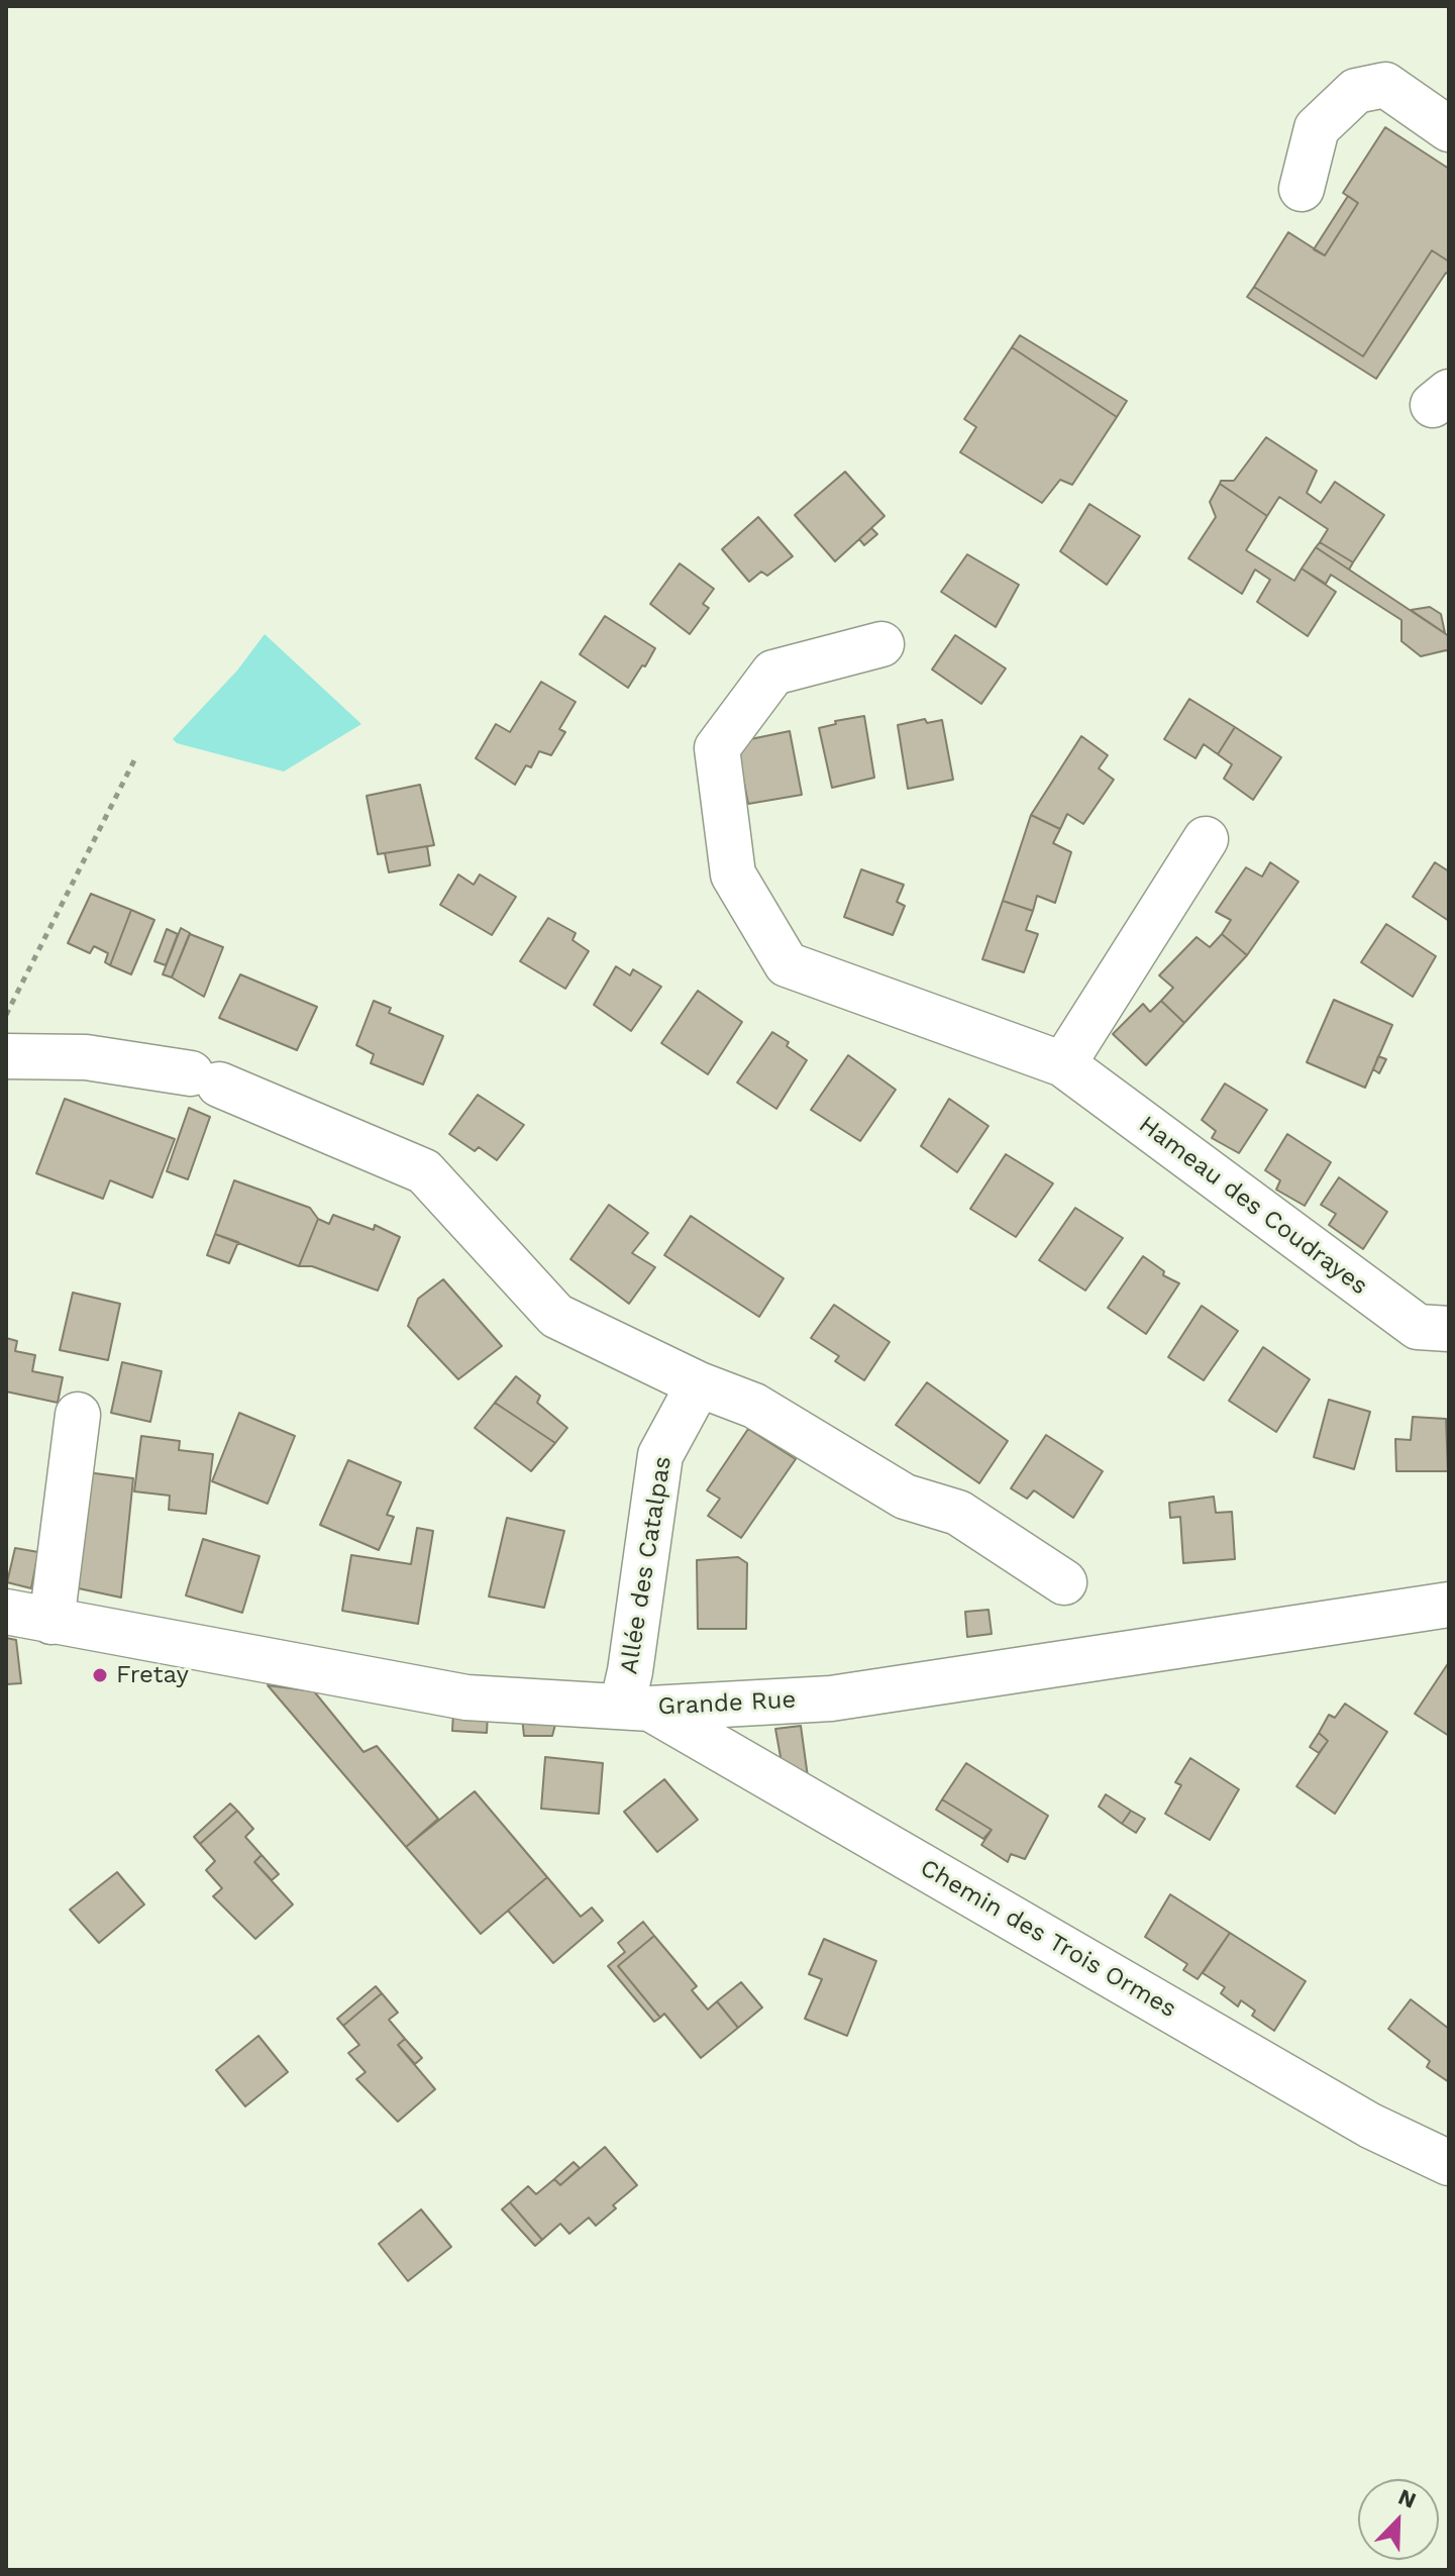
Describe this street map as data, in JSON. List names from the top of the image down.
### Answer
{
  "streets": {
    "street": [
      "Hameau des Coudrayes",
      "Allée des Catalpas",
      "Grande Rue",
      "Chemin des Trois Ormes"
    ]
  },
  "crossings": [
    ["Allée des Catalpas", "Grande Rue"],
    ["Allée des Catalpas", "Chemin des Trois Ormes"],
    ["Grande Rue", "Chemin des Trois Ormes"]
  ],
  "places": ["Fretay"],
  "north": "top right"
}
